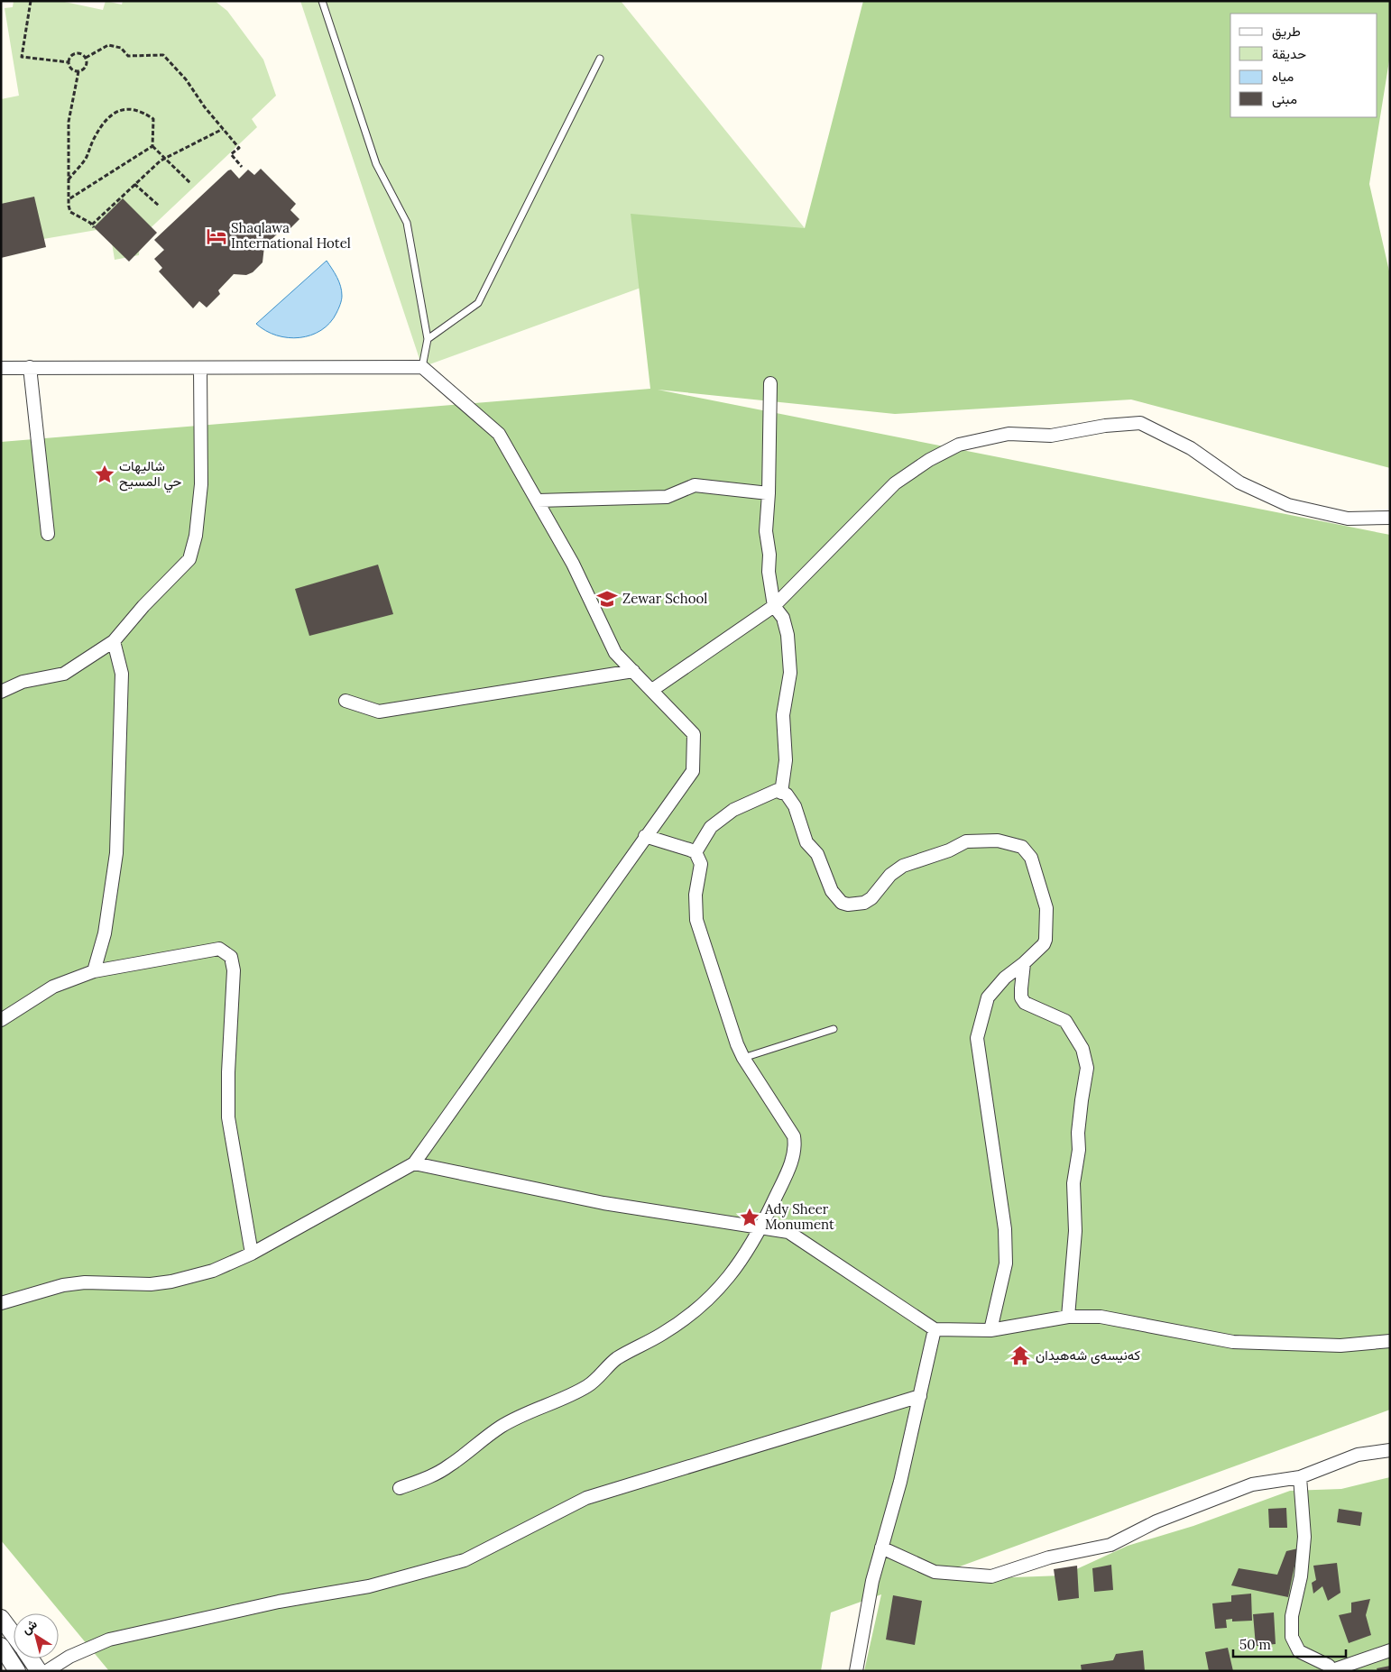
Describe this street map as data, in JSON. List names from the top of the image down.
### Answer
{
  "places": {
    "hotel": ["Shaqlawa International Hotel"],
    "place": ["شاليهات حي المسيح", "Ady Sheer Monument"],
    "school or university": ["Zewar School"],
    "temple": ["کەنیسەی شەهیدان"]
  },
  "legend": [
    "طريق",
    "حديقة",
    "مياه",
    "مبنى"
  ],
  "scale_bar": "50 m",
  "north": "top left"
}
